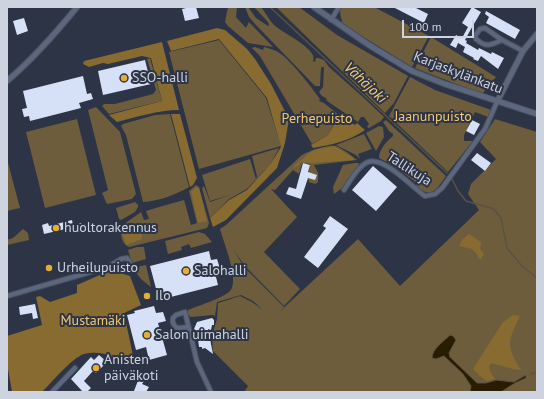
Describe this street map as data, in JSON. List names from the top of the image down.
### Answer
{
  "streets": {
    "street": ["Karjaskylänkatu", "Tallikuja"]
  },
  "crossings": [
    ["Karjaskylänkatu", "Tallikuja"]
  ],
  "water": ["Vähäjoki"],
  "parks": ["Jaanunpuisto", "Perhepuisto", "Mustamäki"],
  "places": [
    "SSO-halli",
    "huoltorakennus",
    "Urheilupuisto",
    "Salohalli",
    "Ilo",
    "Salon uimahalli",
    "Anisten päiväkoti"
  ],
  "scale_bar": "100 m"
}
